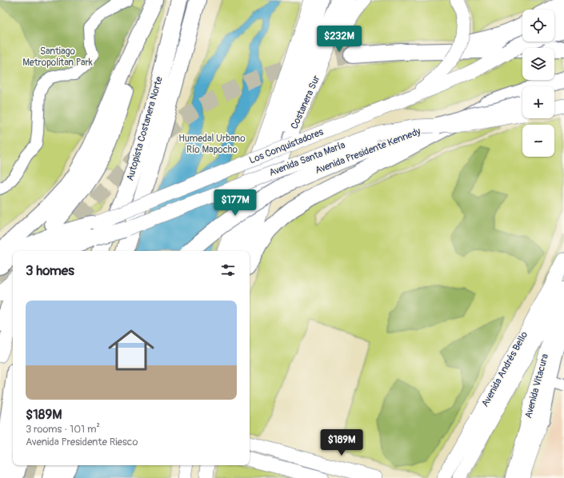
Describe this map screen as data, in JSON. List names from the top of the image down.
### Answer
{
  "streets": {
    "highway": ["Autopista Costanera Norte", "Avenida Presidente Kennedy"],
    "main road": [
      "Costanera Sur",
      "Los Conquistadores",
      "Avenida Santa María",
      "Avenida Andrés Bello",
      "Avenida Vitacura"
    ]
  },
  "crossings": [
    ["Autopista Costanera Norte", "Los Conquistadores"]
  ],
  "parks": ["Santiago Metropolitan Park", "Humedal Urbano Río Mapocho"],
  "page": {
    "map_buttons": ["+", "−"],
    "price": ["$232M", "$177M", "$189M"],
    "heading": "3 homes",
    "list": [
      {
        "name": "$189M",
        "note": "3 rooms · 101 m² · Avenida Presidente Riesco"
      }
    ]
  }
}
